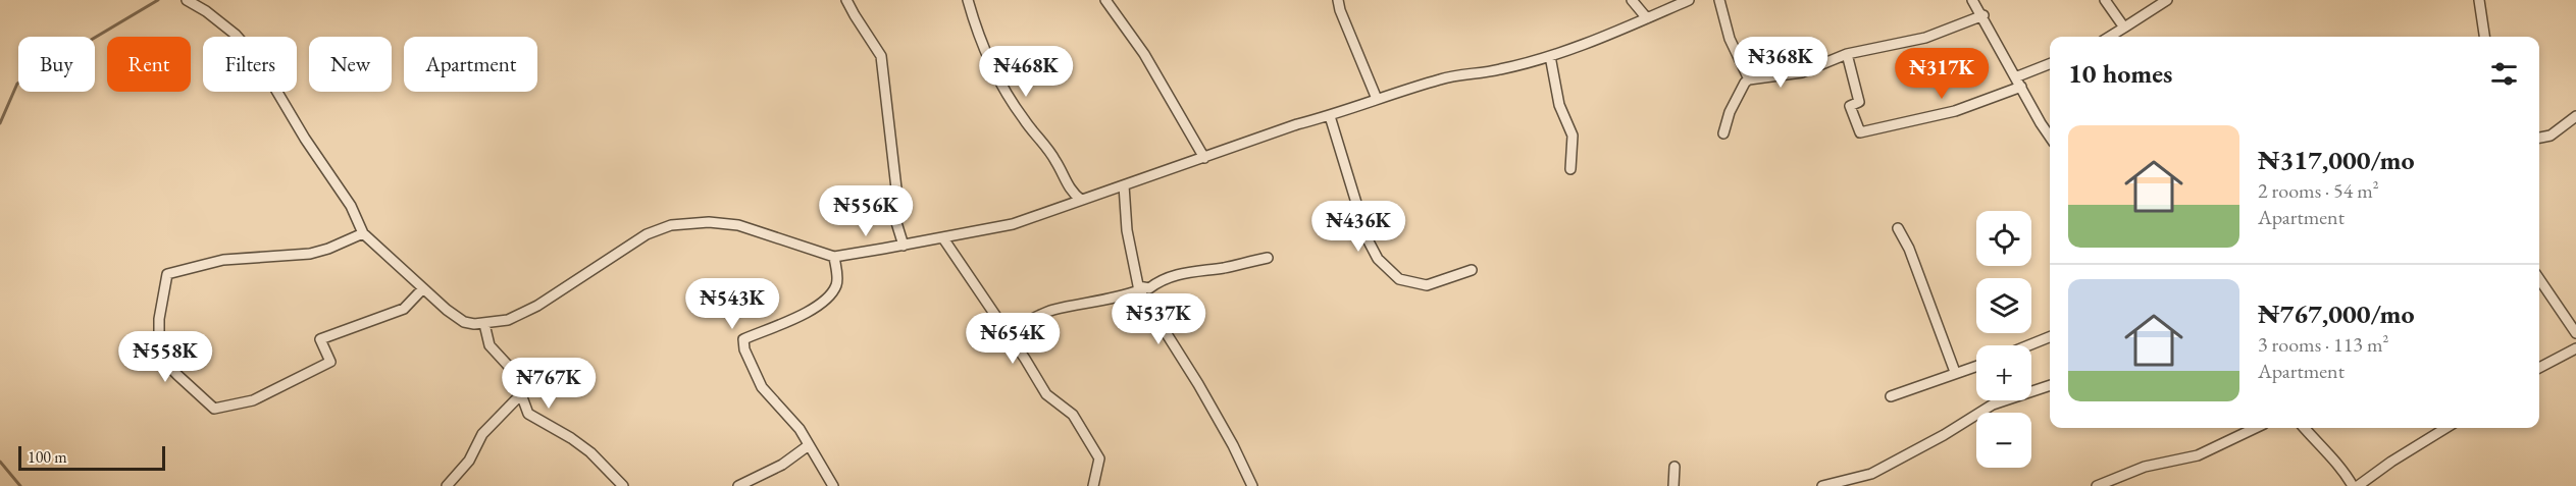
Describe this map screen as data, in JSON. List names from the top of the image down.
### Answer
{
  "scale_bar": "100 m",
  "page": {
    "price": [
      "₦368K",
      "₦468K",
      "₦317K",
      "₦556K",
      "₦436K",
      "₦543K",
      "₦537K",
      "₦654K",
      "₦558K",
      "₦767K"
    ],
    "chip": [
      "Buy",
      "Rent",
      "Filters",
      "New",
      "Apartment"
    ],
    "heading": "10 homes",
    "list": [
      {
        "name": "₦317,000/mo",
        "note": "2 rooms · 54 m² · Apartment"
      },
      {
        "name": "₦767,000/mo",
        "note": "3 rooms · 113 m² · Apartment"
      }
    ],
    "map_buttons": ["+", "−"],
    "scale": "100 m"
  }
}
